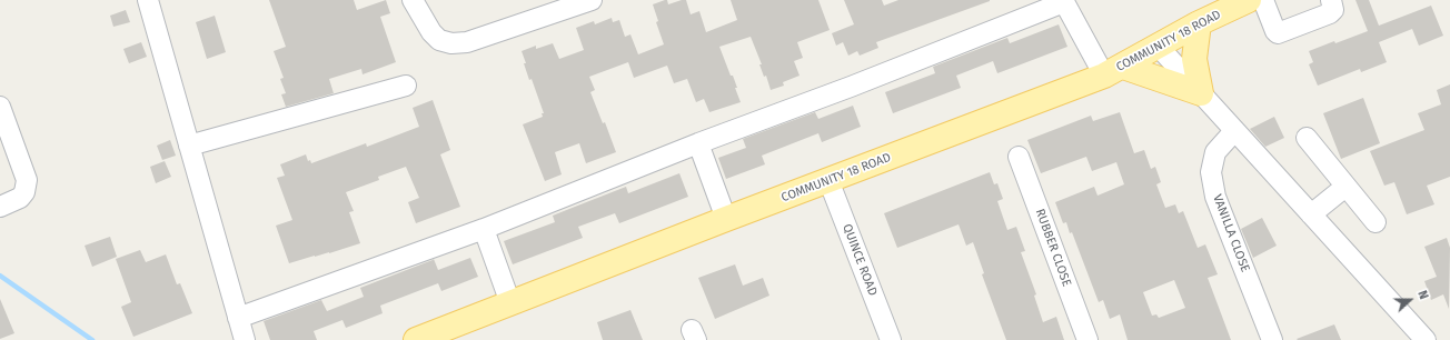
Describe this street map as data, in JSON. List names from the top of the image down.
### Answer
{
  "streets": {
    "main road": ["COMMUNITY 18 ROAD"],
    "street": ["VANILLA CLOSE", "RUBBER CLOSE", "QUINCE ROAD"]
  },
  "crossings": [
    ["COMMUNITY 18 ROAD", "QUINCE ROAD"]
  ],
  "north": "right"
}
